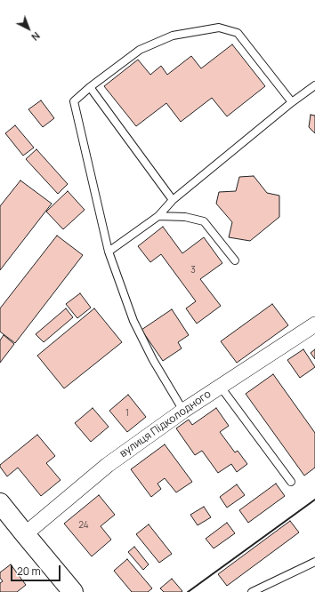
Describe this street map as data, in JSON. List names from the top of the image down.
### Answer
{
  "streets": {
    "street": ["вулиця Підколодного"]
  },
  "house_numbers": ["3", "1", "24"],
  "scale_bar": "20 m",
  "north": "bottom right"
}
